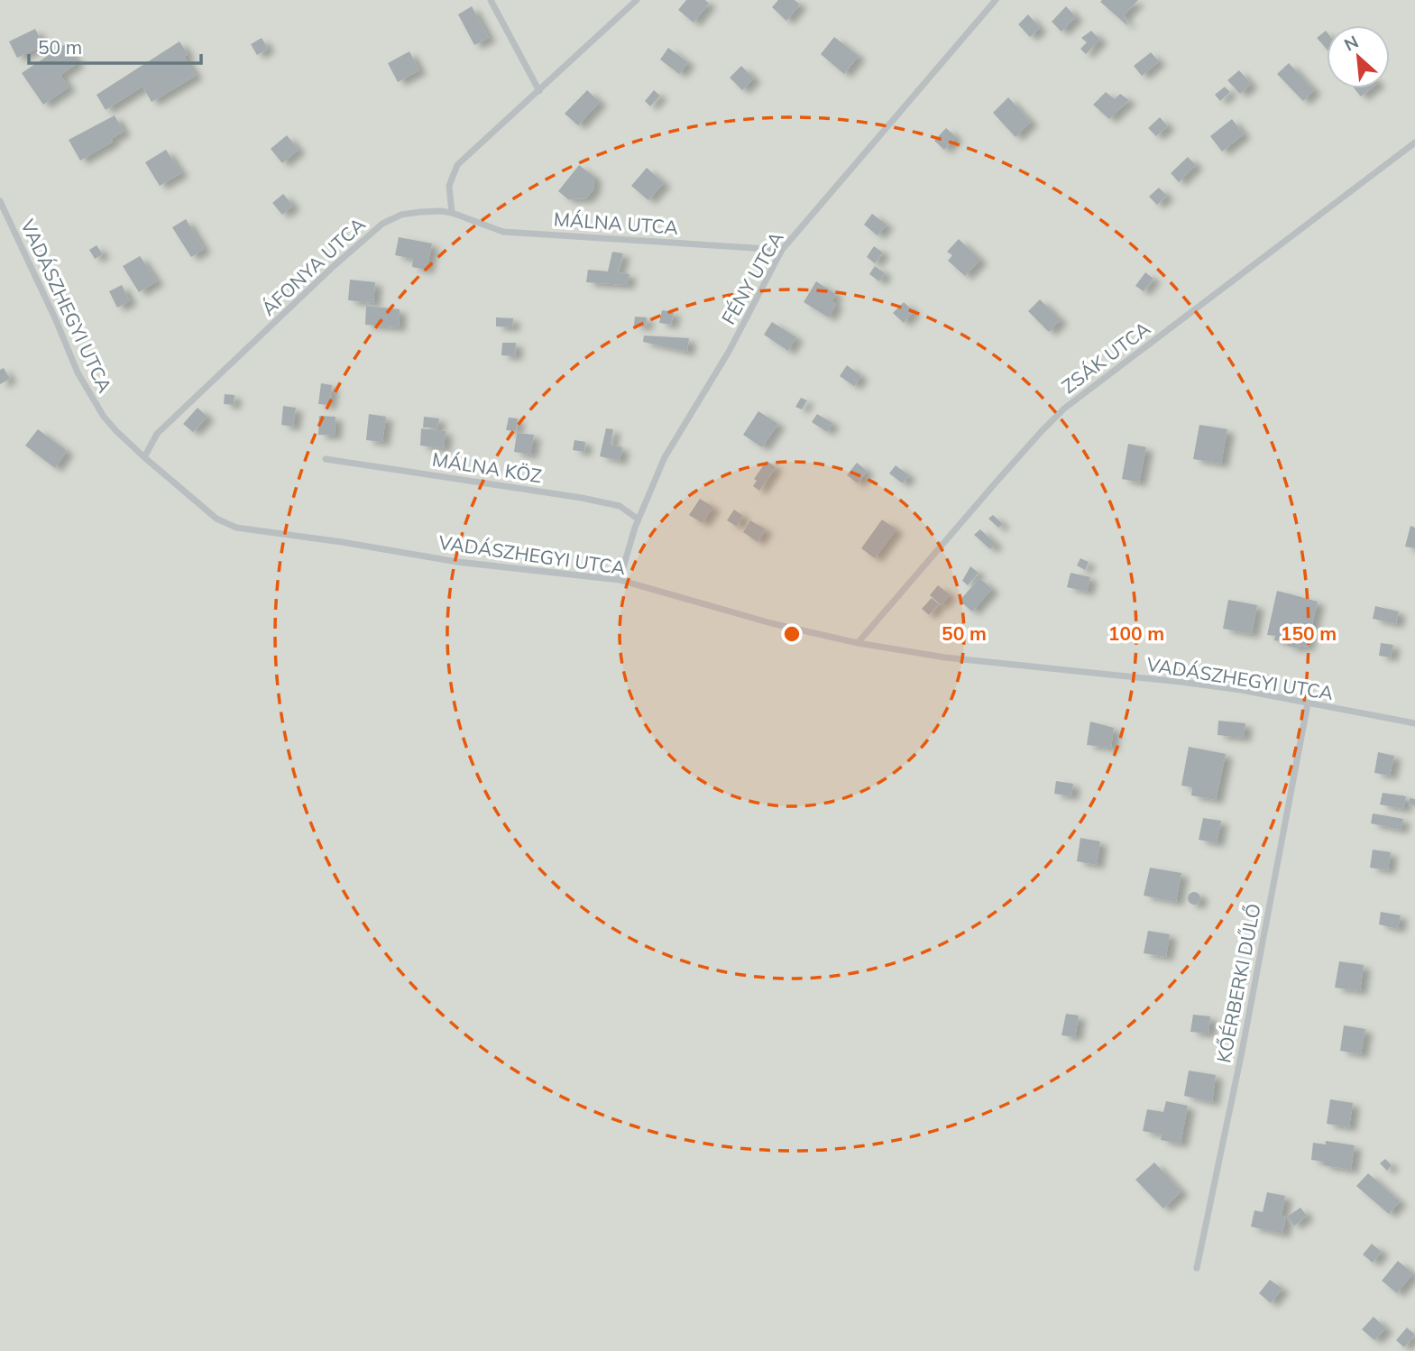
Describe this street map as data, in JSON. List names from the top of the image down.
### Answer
{
  "streets": {
    "street": [
      "MÁLNA UTCA",
      "ÁFONYA UTCA",
      "FÉNY UTCA",
      "VADÁSZHEGYI UTCA",
      "ZSÁK UTCA",
      "MÁLNA KÖZ",
      "KŐÉRBERKI DŰLŐ"
    ]
  },
  "crossings": [
    ["MÁLNA UTCA", "ÁFONYA UTCA"],
    ["MÁLNA UTCA", "FÉNY UTCA"],
    ["ÁFONYA UTCA", "VADÁSZHEGYI UTCA"],
    ["FÉNY UTCA", "VADÁSZHEGYI UTCA"],
    ["FÉNY UTCA", "MÁLNA KÖZ"],
    ["VADÁSZHEGYI UTCA", "ZSÁK UTCA"],
    ["VADÁSZHEGYI UTCA", "KŐÉRBERKI DŰLŐ"]
  ],
  "scale_bar": "50 m",
  "north": "top left",
  "rings": ["50 m", "100 m", "150 m"]
}
